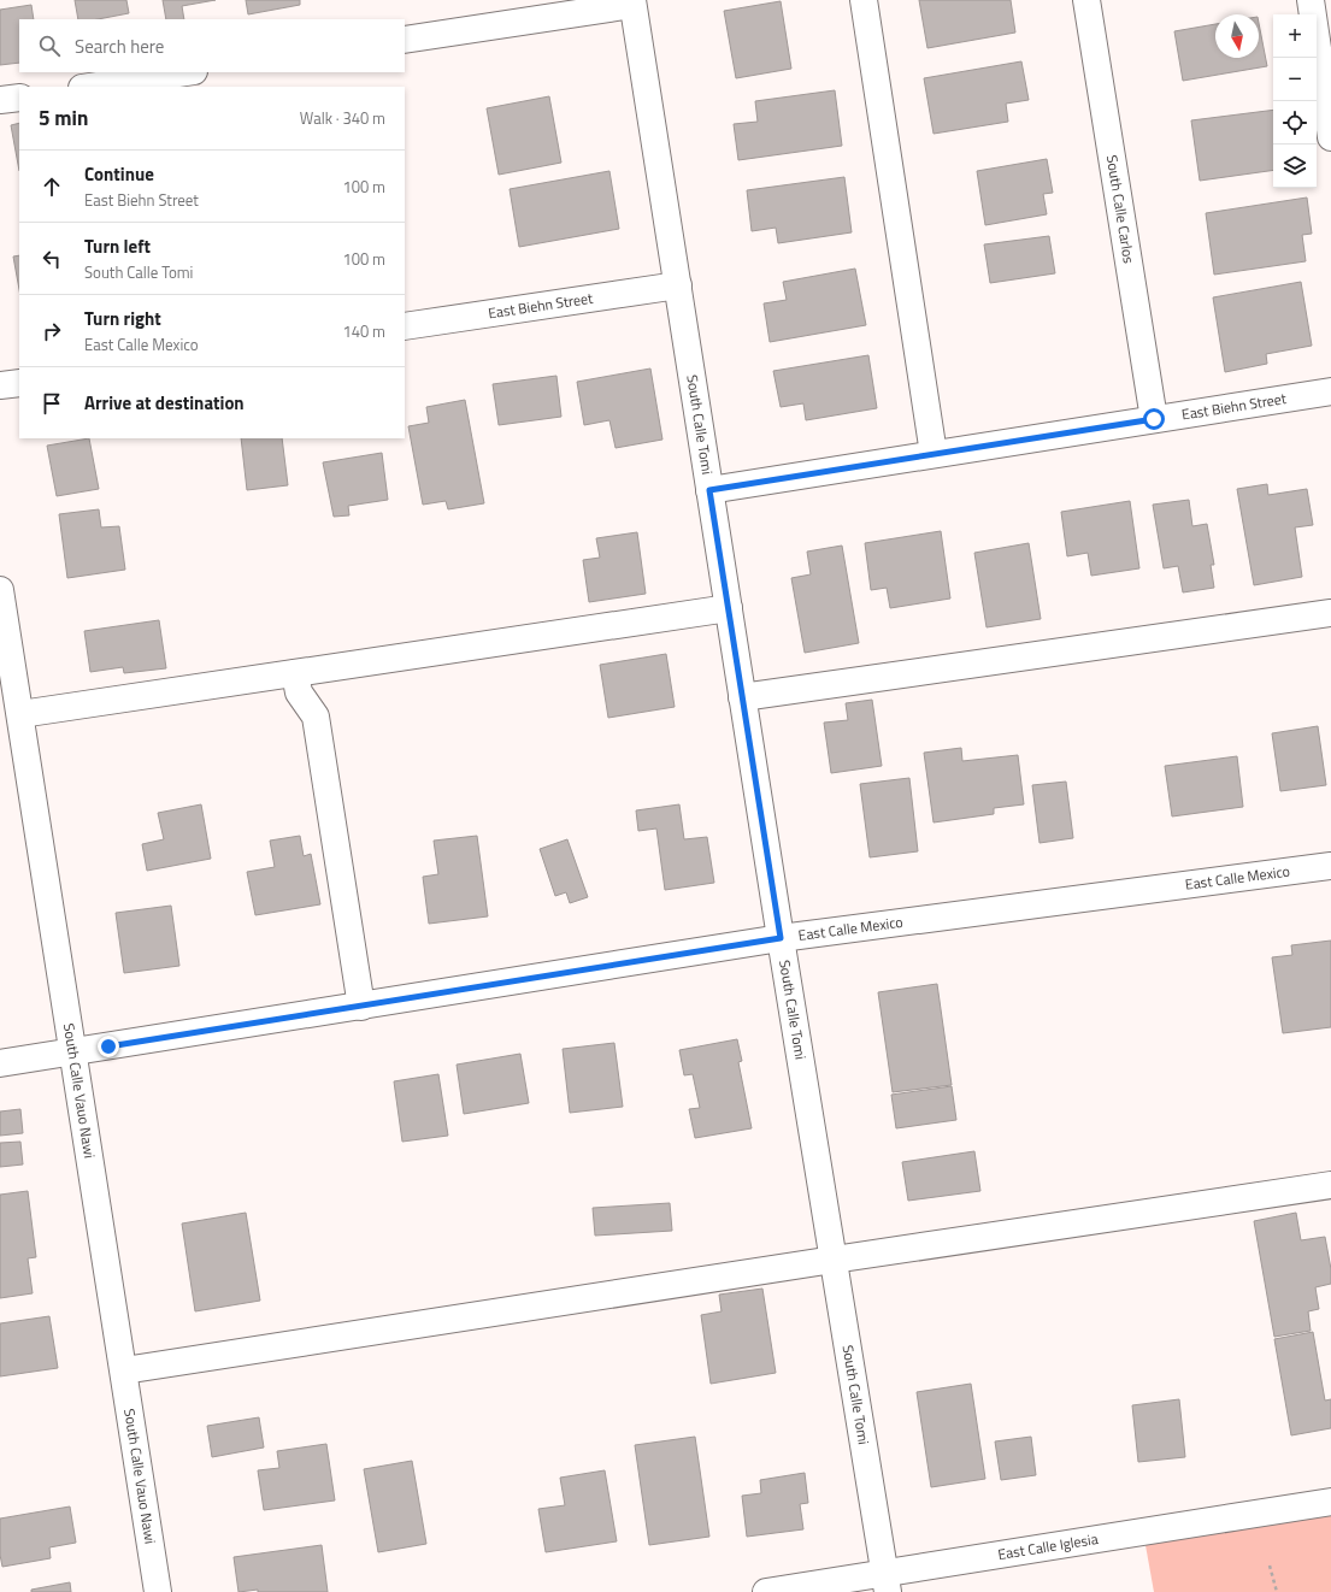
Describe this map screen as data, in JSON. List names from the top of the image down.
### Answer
{
  "streets": {
    "street": [
      "South Calle Carlos",
      "East Biehn Street",
      "South Calle Tomi",
      "East Calle Mexico",
      "South Calle Vauo Nawi",
      "East Calle Iglesia"
    ]
  },
  "crossings": [
    ["South Calle Carlos", "East Biehn Street"],
    ["East Biehn Street", "South Calle Tomi"],
    ["South Calle Tomi", "East Calle Mexico"],
    ["South Calle Tomi", "East Calle Iglesia"],
    ["East Calle Mexico", "South Calle Vauo Nawi"]
  ],
  "north": "bottom",
  "page": {
    "map_buttons": ["+", "−"],
    "search": "Search here",
    "heading": ["5 min", "Walk · 340 m"],
    "list": [
      ["Continue", "East Biehn Street", "100 m"],
      ["Turn left", "South Calle Tomi", "100 m"],
      ["Turn right", "East Calle Mexico", "140 m"],
      "Arrive at destination"
    ]
  }
}
